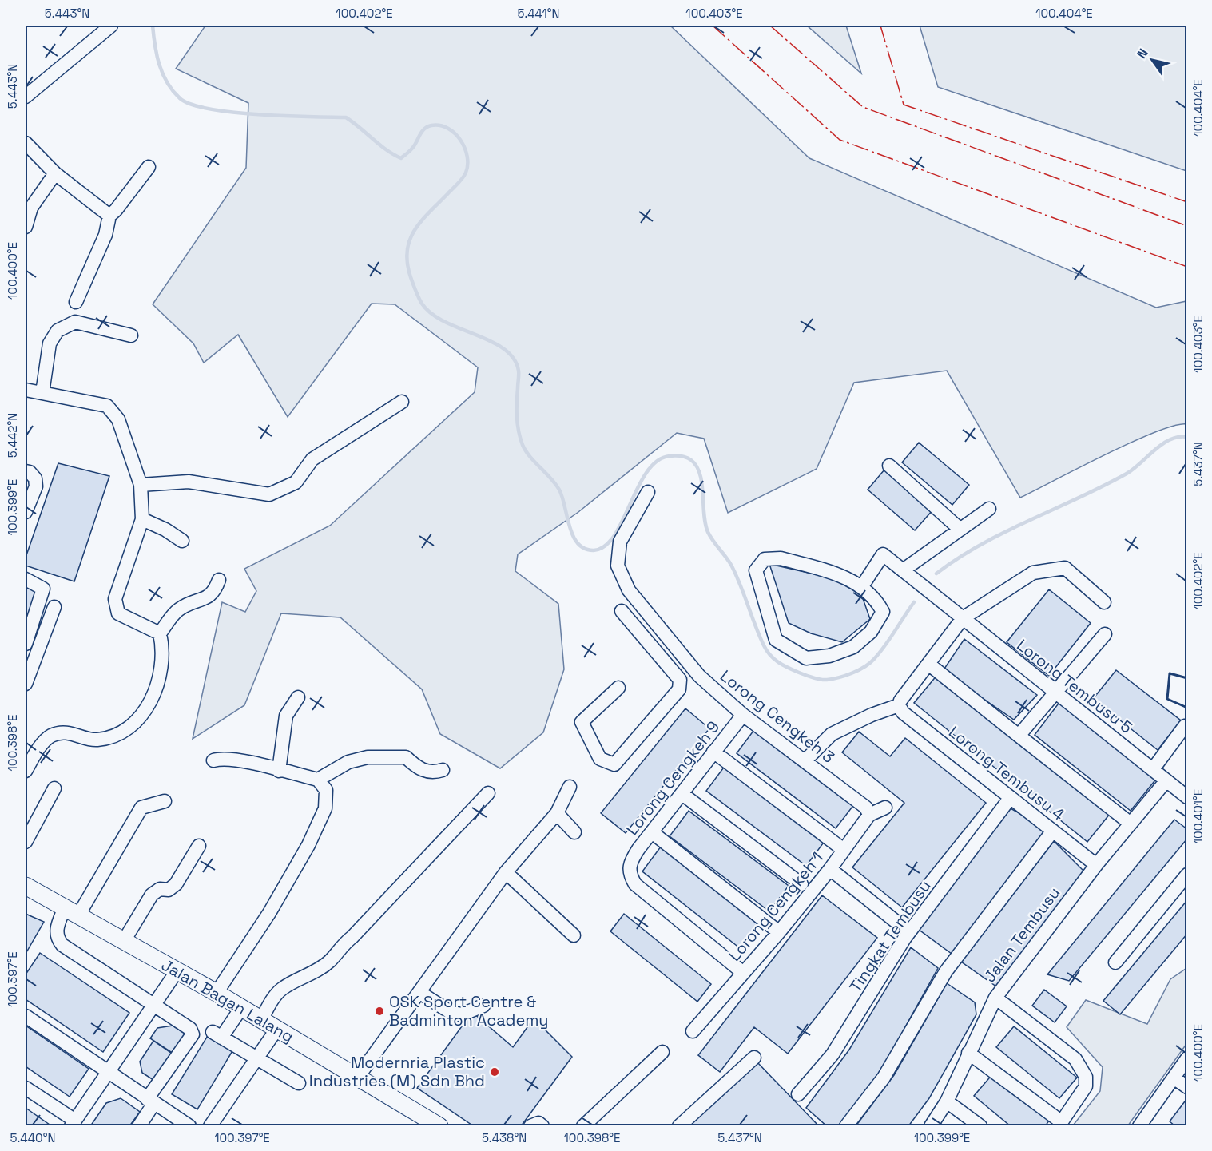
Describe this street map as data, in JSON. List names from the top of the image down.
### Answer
{
  "streets": {
    "main road": ["Jalan Bagan Lalang"],
    "street": [
      "Lorong Tembusu 5",
      "Lorong Cengkeh 3",
      "Lorong Tembusu 4",
      "Lorong Cengkeh 9",
      "Lorong Cengkeh 1",
      "Jalan Tembusu",
      "Tingkat Tembusu"
    ]
  },
  "crossings": [
    ["Lorong Tembusu 5", "Jalan Tembusu"],
    ["Lorong Cengkeh 3", "Lorong Cengkeh 9"],
    ["Lorong Cengkeh 3", "Lorong Cengkeh 1"],
    ["Lorong Tembusu 4", "Jalan Tembusu"],
    ["Lorong Tembusu 4", "Tingkat Tembusu"],
    ["Lorong Cengkeh 9", "Lorong Cengkeh 1"]
  ],
  "places": ["OSK Sport Centre & Badminton Academy", "Modernria Plastic Industries (M) Sdn Bhd"],
  "north": "top left",
  "coordinates": [
    "5.443°N",
    "100.402°E",
    "5.441°N",
    "100.403°E",
    "100.404°E",
    "100.400°E",
    "5.442°N",
    "5.437°N",
    "100.399°E",
    "100.398°E",
    "100.401°E",
    "100.397°E",
    "5.440°N",
    "5.438°N"
  ]
}
